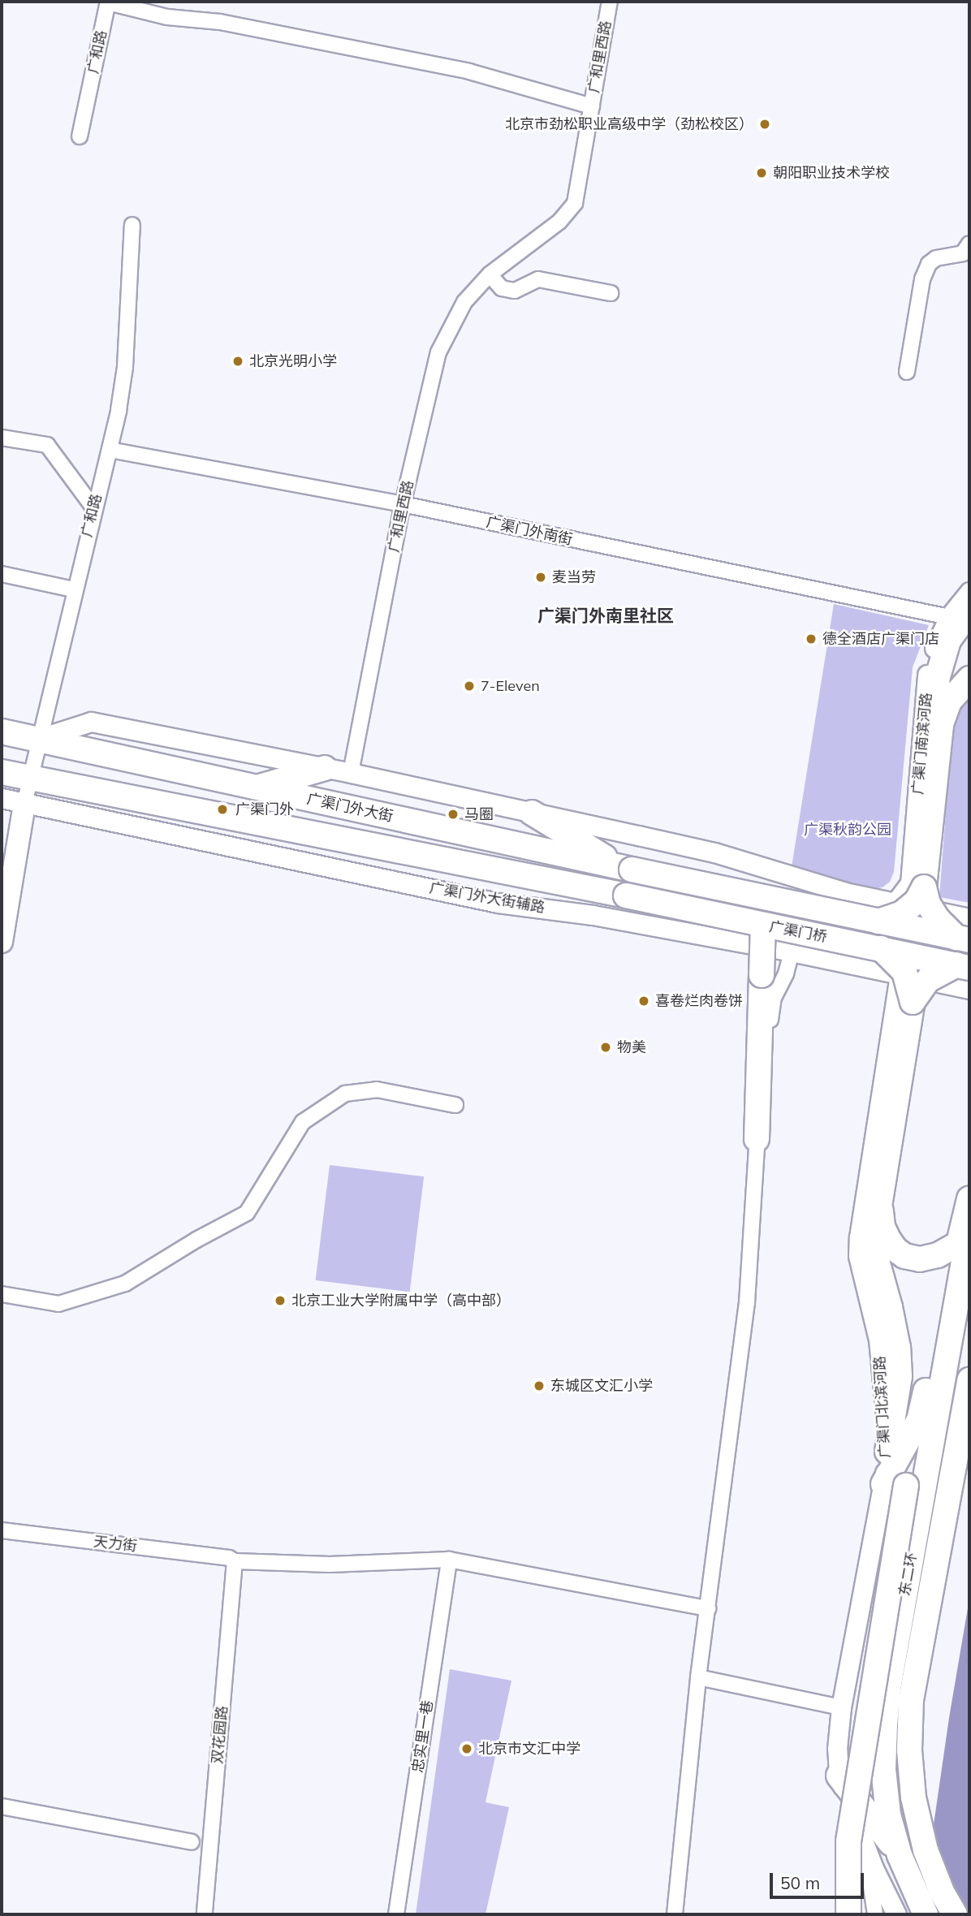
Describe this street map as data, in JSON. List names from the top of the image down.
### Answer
{
  "streets": {
    "main road": ["广渠门外大街", "广渠门桥", "东二环"],
    "street": [
      "广和路",
      "广和里西路",
      "广渠门外南街",
      "广渠门南滨河路",
      "广渠门外大街辅路",
      "广渠门北滨河路",
      "天力街",
      "双花园路",
      "忠实里一巷"
    ]
  },
  "crossings": [
    ["广和路", "广渠门外南街"],
    ["广和路", "广渠门外大街"],
    ["广和路", "广渠门外大街辅路"],
    ["广和路", "广渠门桥"],
    ["广和里西路", "广渠门外南街"],
    ["广渠门外南街", "广渠门南滨河路"],
    ["广渠门南滨河路", "广渠门外大街辅路"],
    ["广渠门南滨河路", "广渠门北滨河路"],
    ["广渠门外大街", "广渠门桥"],
    ["广渠门外大街辅路", "广渠门桥"],
    ["广渠门外大街辅路", "广渠门北滨河路"],
    ["天力街", "双花园路"],
    ["天力街", "忠实里一巷"]
  ],
  "districts": ["广渠门外南里社区"],
  "parks": ["广渠秋韵公园"],
  "places": [
    "北京市劲松职业高级中学（劲松校区）",
    "朝阳职业技术学校",
    "北京光明小学",
    "麦当劳",
    "德全酒店广渠门店",
    "7-Eleven",
    "广渠门外",
    "马圈",
    "喜卷烂肉卷饼",
    "物美",
    "北京工业大学附属中学（高中部）",
    "东城区文汇小学",
    "北京市文汇中学"
  ],
  "scale_bar": "50 m"
}
